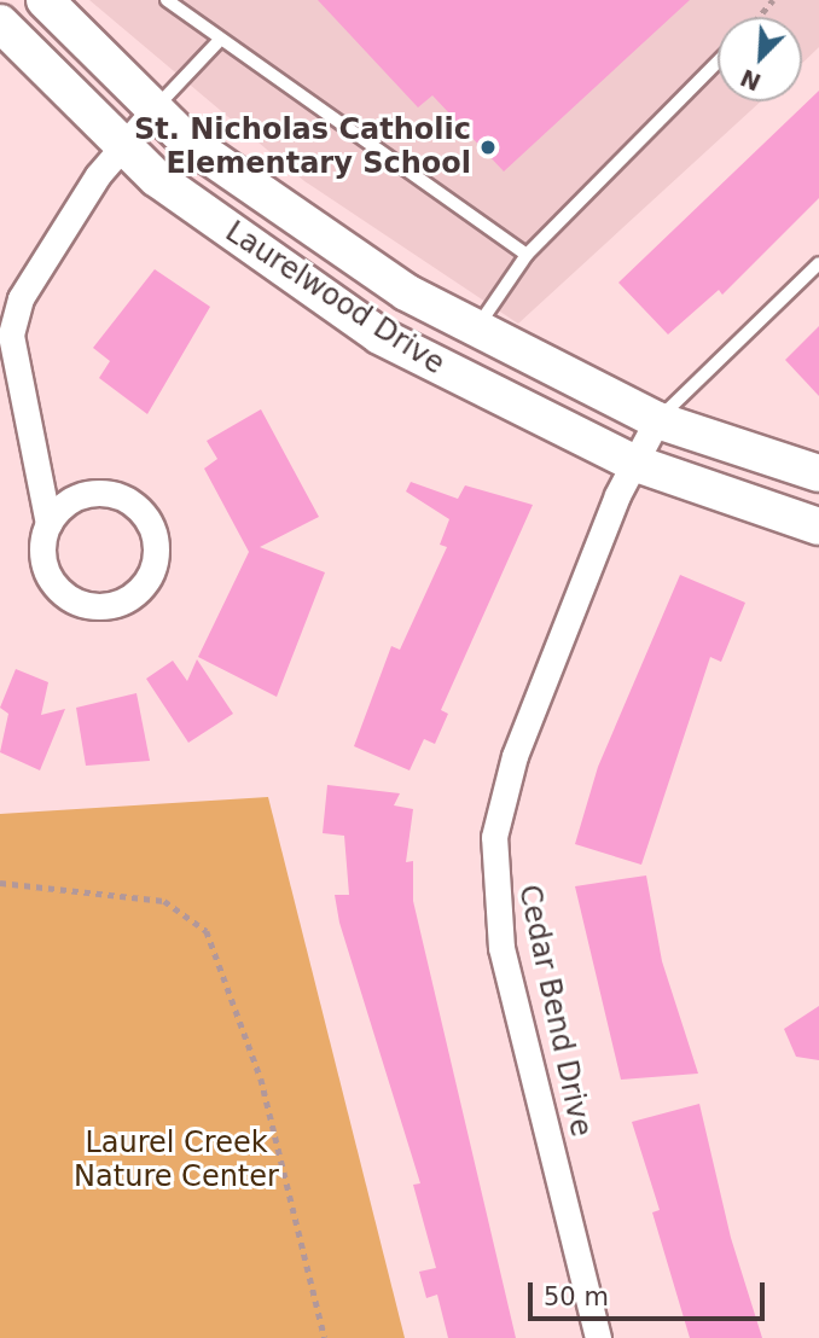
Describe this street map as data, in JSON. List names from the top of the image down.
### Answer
{
  "streets": {
    "street": ["Laurelwood Drive", "Cedar Bend Drive"]
  },
  "crossings": [
    ["Laurelwood Drive", "Cedar Bend Drive"]
  ],
  "parks": ["Laurel Creek Nature Center"],
  "places": ["St. Nicholas Catholic Elementary School"],
  "scale_bar": "50 m",
  "north": "bottom left"
}
